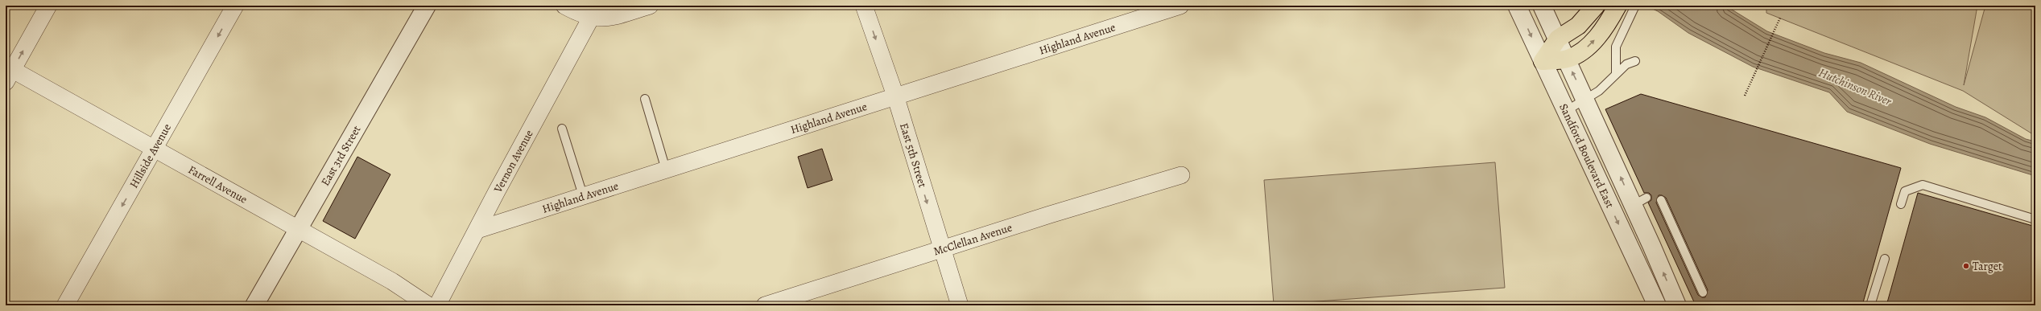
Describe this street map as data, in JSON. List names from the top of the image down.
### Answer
{
  "streets": {
    "street": [
      "Highland Avenue",
      "East 5th Street",
      "Hillside Avenue",
      "East 3rd Street",
      "Sandford Boulevard East",
      "Vernon Avenue",
      "Farrell Avenue",
      "McClellan Avenue"
    ]
  },
  "crossings": [
    ["Highland Avenue", "East 5th Street"],
    ["Highland Avenue", "Vernon Avenue"],
    ["East 5th Street", "McClellan Avenue"],
    ["Hillside Avenue", "Farrell Avenue"],
    ["East 3rd Street", "Farrell Avenue"]
  ],
  "one_way": ["East 5th Street", "Hillside Avenue"],
  "water": ["Hutchinson River"],
  "places": ["Target"]
}
